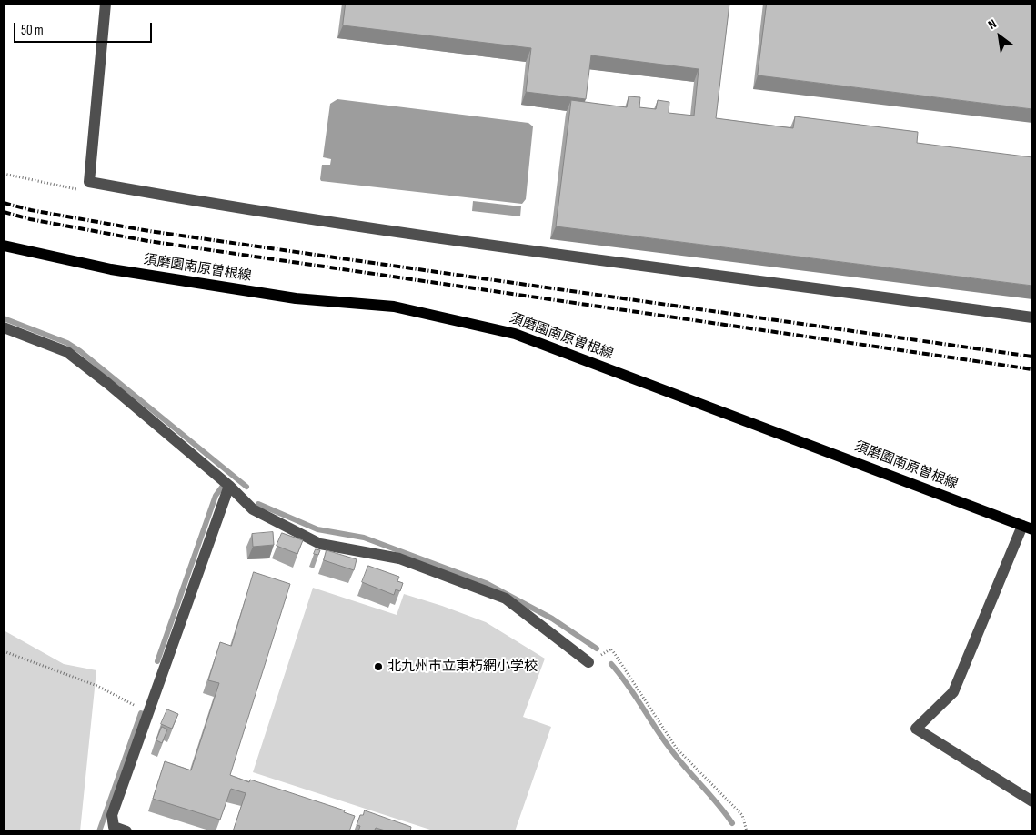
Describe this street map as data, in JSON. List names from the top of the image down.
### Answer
{
  "streets": {
    "main road": ["須磨園南原曽根線"]
  },
  "places": ["北九州市立東朽網小学校"],
  "scale_bar": "50 m",
  "north": "top left"
}
